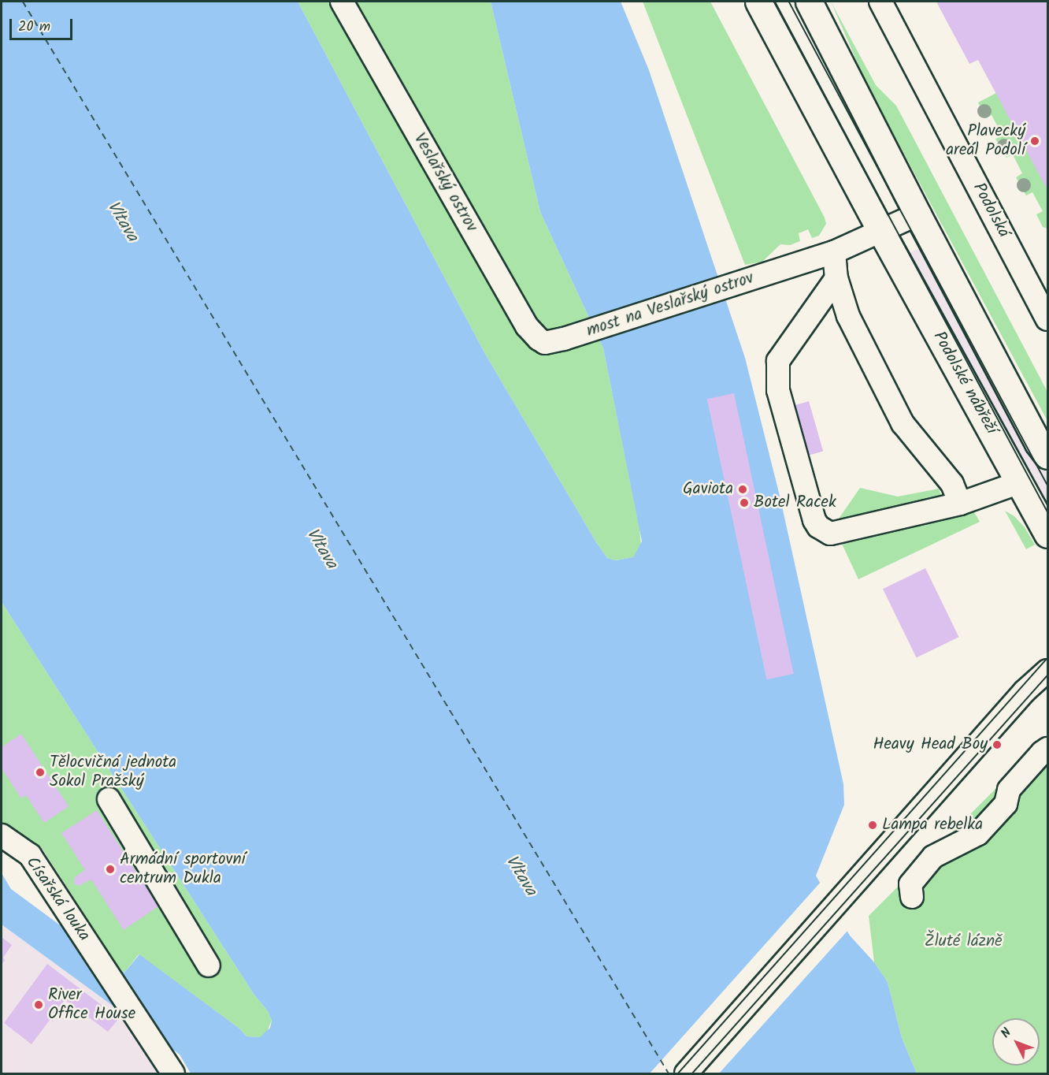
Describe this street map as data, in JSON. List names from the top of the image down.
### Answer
{
  "streets": {
    "main road": ["Podolské nábřeží"],
    "street": [
      "Veslařský ostrov",
      "Podolská",
      "most na Veslařský ostrov",
      "Císařská louka"
    ]
  },
  "crossings": [
    ["Veslařský ostrov", "most na Veslařský ostrov"]
  ],
  "water": ["Vltava"],
  "parks": ["Žluté lázně"],
  "places": [
    "Plavecký areál Podolí",
    "Gaviota",
    "Botel Racek",
    "Heavy Head Boy",
    "Tělocvičná jednota Sokol Pražský",
    "Lampa rebelka",
    "Armádní sportovní centrum Dukla",
    "River Office House"
  ],
  "scale_bar": "20 m",
  "north": "top left"
}
